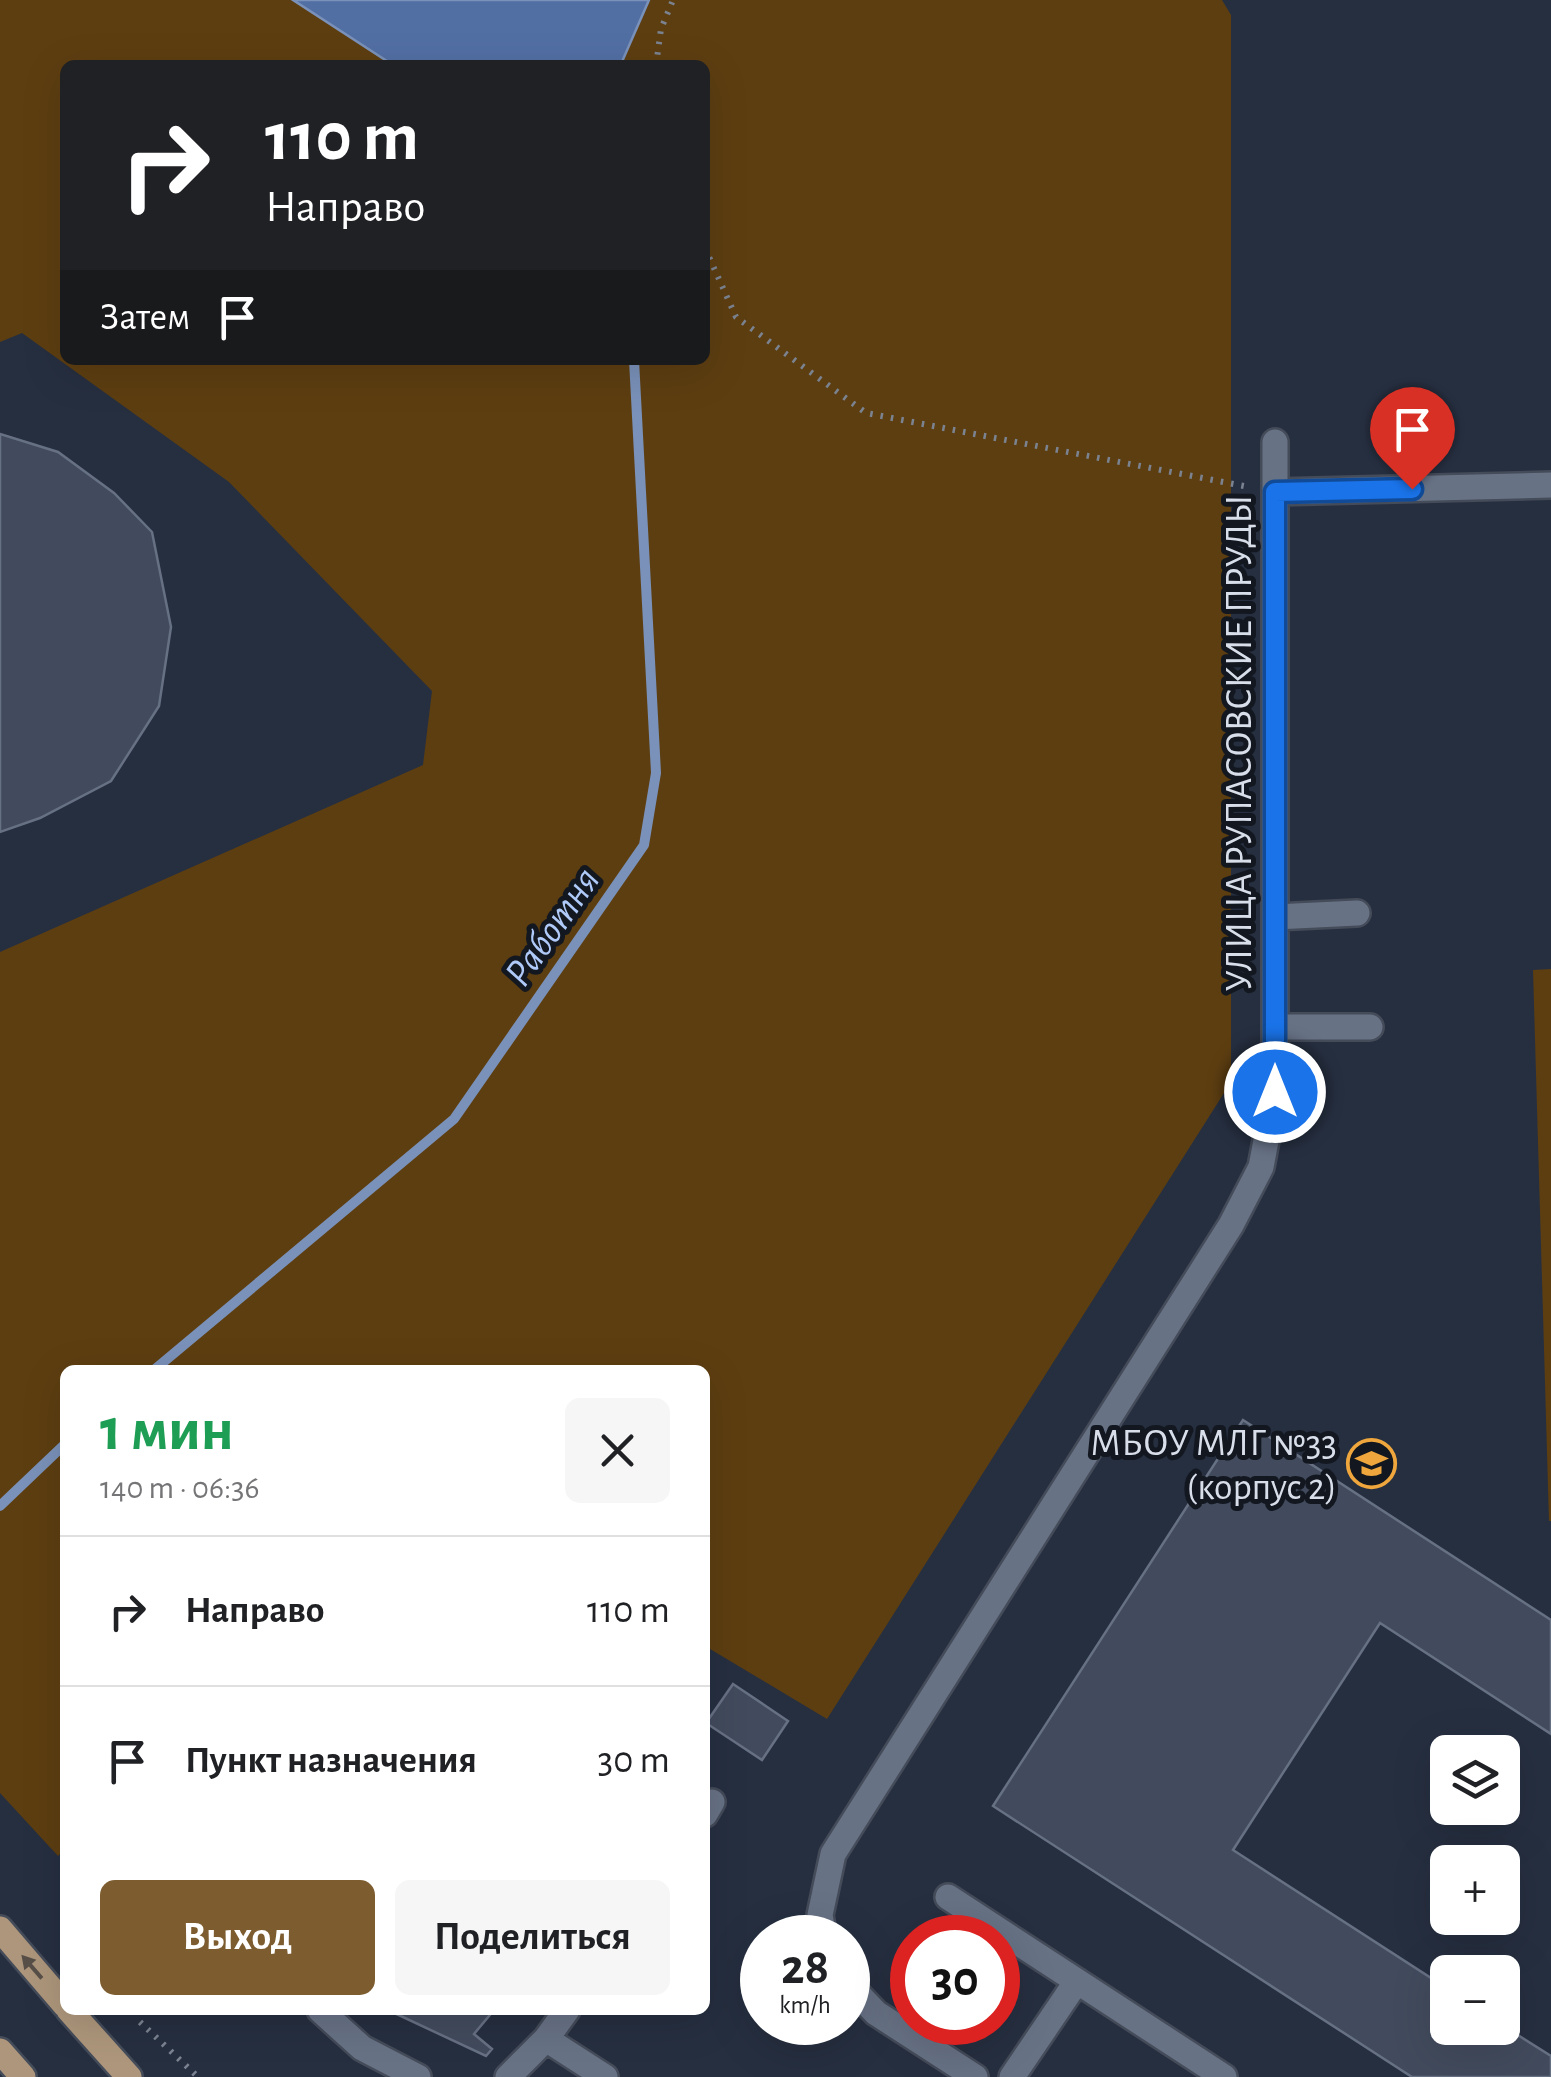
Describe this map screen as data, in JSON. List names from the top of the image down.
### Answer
{
  "streets": {
    "street": ["УЛИЦА РУПАСОВСКИЕ ПРУДЫ"]
  },
  "water": ["Работня"],
  "places": {
    "school or university": ["МБОУ МЛГ №33 (корпус 2)"]
  },
  "page": {
    "turn": ["110 m", "Направо"],
    "then": "Затем",
    "heading": ["1 мин", "140 m · 06:36"],
    "list": [
      {
        "name": "Направо",
        "value": "110 m"
      },
      {
        "name": "Пункт назначения",
        "value": "30 m"
      }
    ],
    "map_buttons": ["+", "−"],
    "buttons": ["Выход", "Поделиться"],
    "speed": "28 km/h",
    "limit": "30"
  }
}
